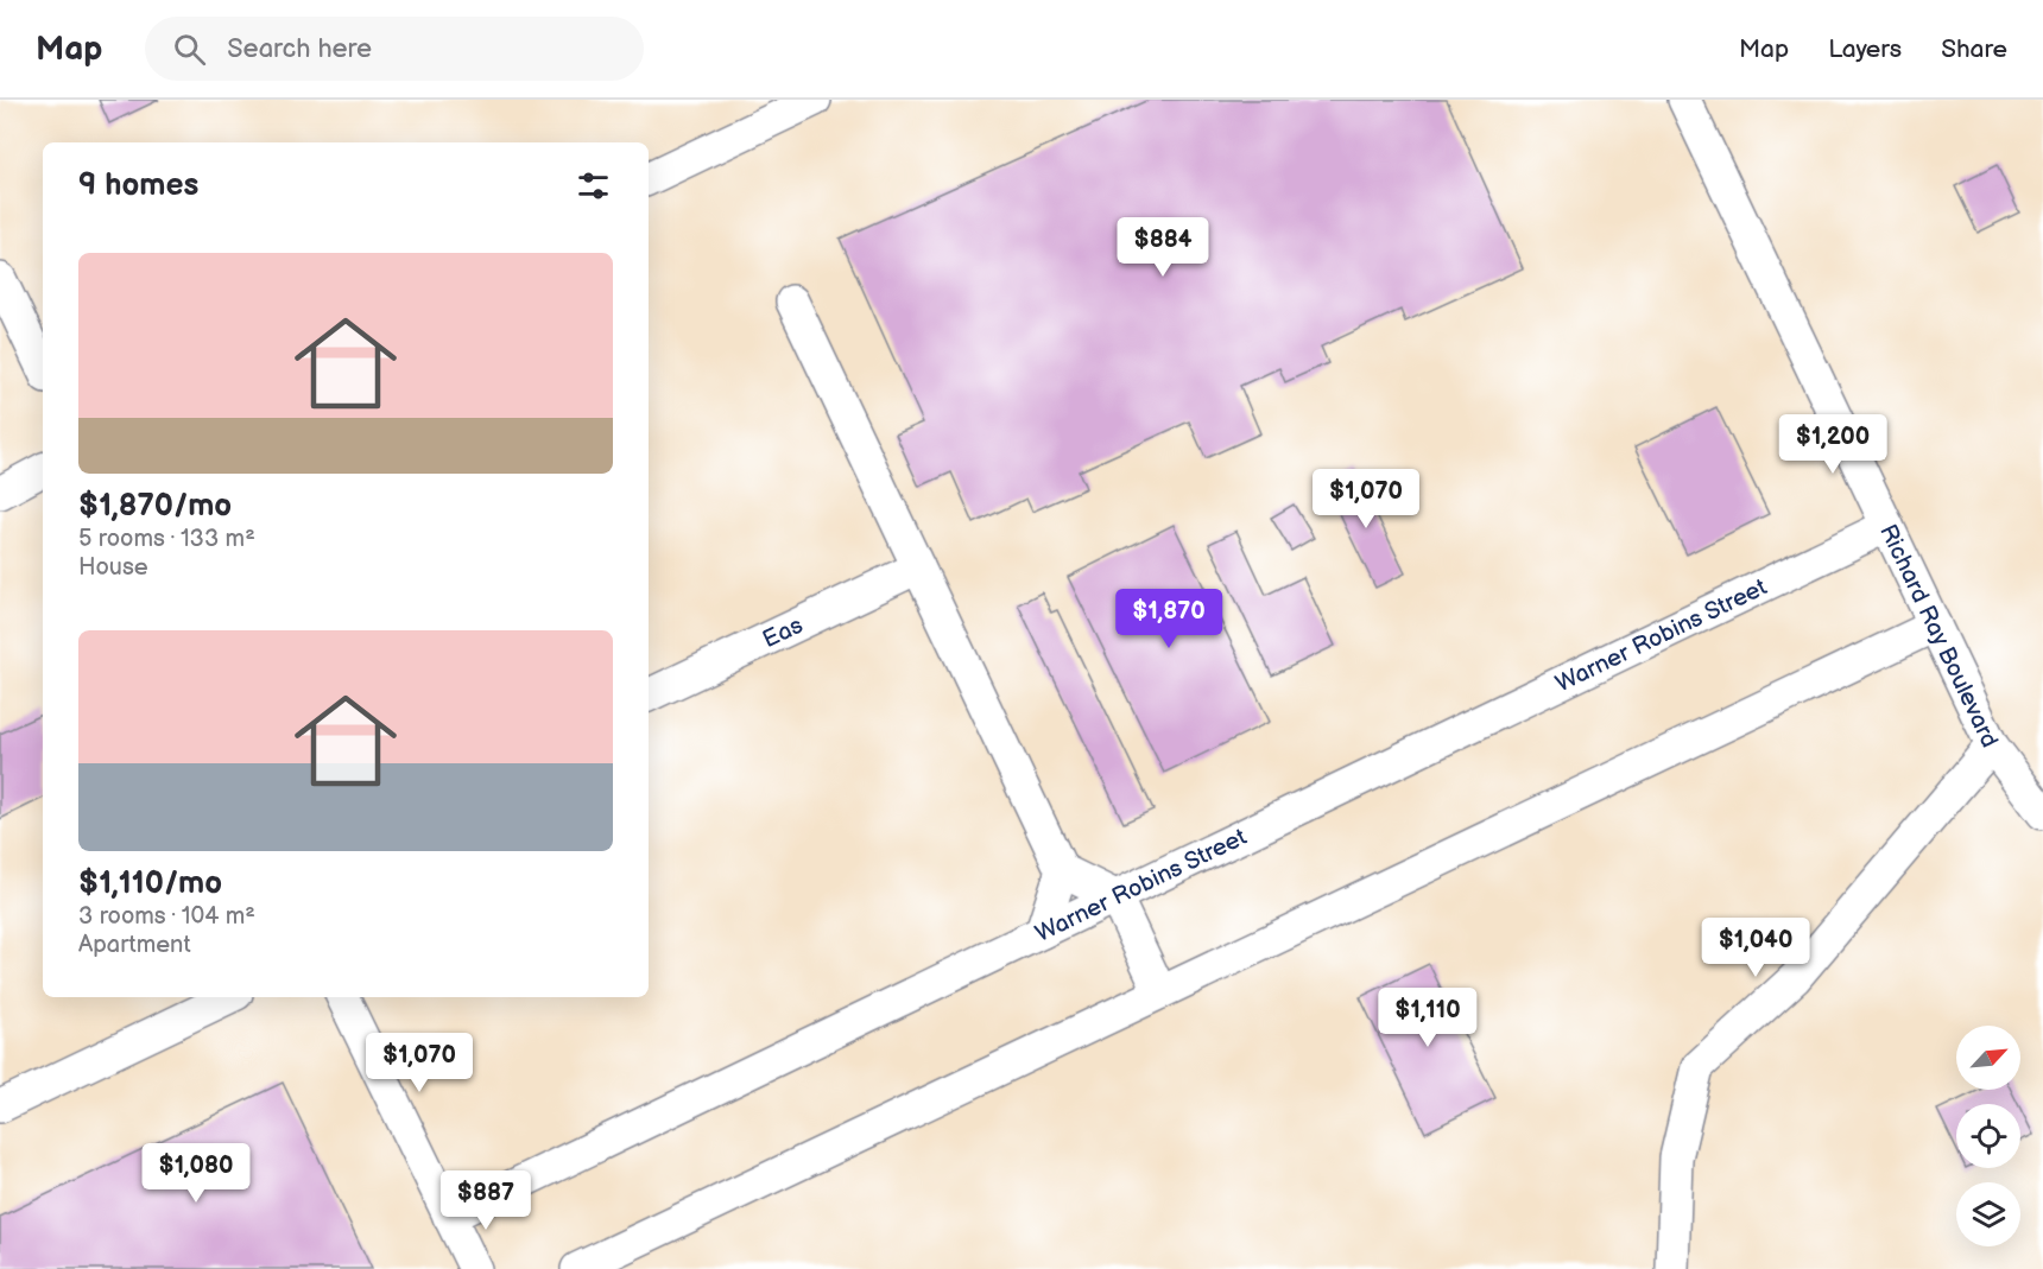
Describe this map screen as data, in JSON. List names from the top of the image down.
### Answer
{
  "streets": {
    "street": ["Eas", "Warner Robins Street", "Richard Ray Boulevard"]
  },
  "crossings": [
    ["Warner Robins Street", "Richard Ray Boulevard"]
  ],
  "north": "top right",
  "page": {
    "header": "Map",
    "search": "Search here",
    "nav": ["Map", "Layers", "Share"],
    "heading": "9 homes",
    "price": [
      "$884",
      "$1,200",
      "$1,070",
      "$1,870",
      "$1,040",
      "$1,110",
      "$1,070",
      "$1,080",
      "$887"
    ],
    "list": [
      {
        "name": "$1,870/mo",
        "note": "5 rooms · 133 m² · House"
      },
      {
        "name": "$1,110/mo",
        "note": "3 rooms · 104 m² · Apartment"
      }
    ]
  }
}
